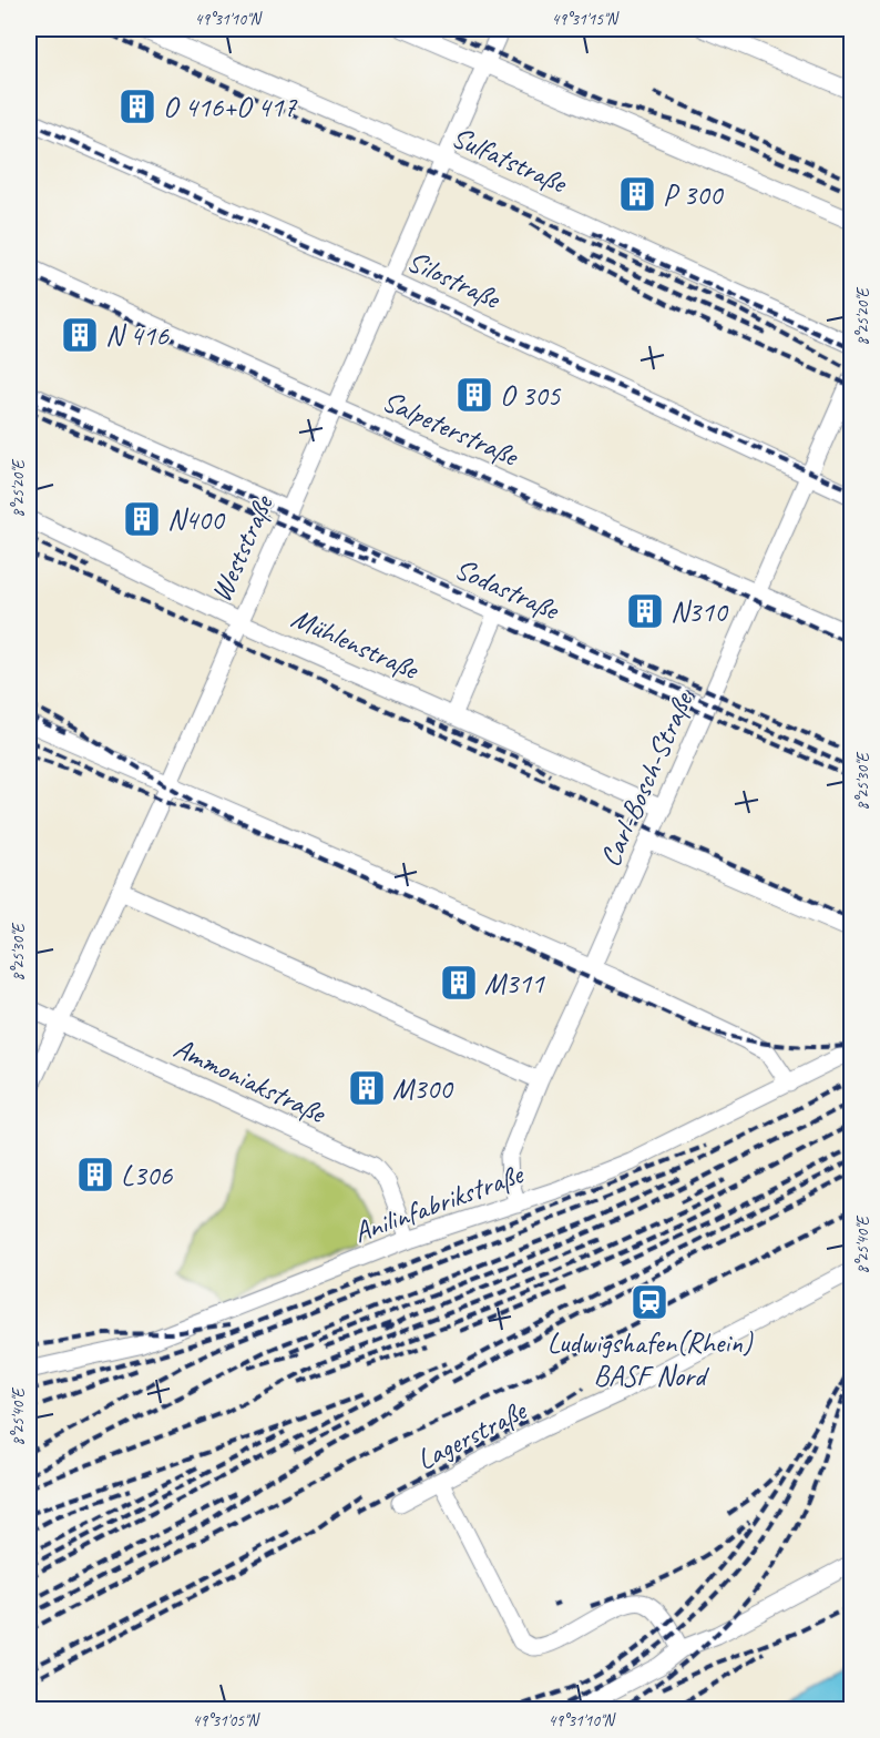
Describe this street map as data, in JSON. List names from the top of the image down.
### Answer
{
  "streets": {
    "street": [
      "Sulfatstraße",
      "Silostraße",
      "Salpeterstraße",
      "Weststraße",
      "Sodastraße",
      "Mühlenstraße",
      "Carl-Bosch-Straße",
      "Ammoniakstraße",
      "Anilinfabrikstraße",
      "Lagerstraße"
    ]
  },
  "crossings": [
    ["Sulfatstraße", "Weststraße"],
    ["Silostraße", "Weststraße"],
    ["Silostraße", "Carl-Bosch-Straße"],
    ["Salpeterstraße", "Weststraße"],
    ["Salpeterstraße", "Carl-Bosch-Straße"],
    ["Weststraße", "Sodastraße"],
    ["Weststraße", "Mühlenstraße"],
    ["Weststraße", "Ammoniakstraße"],
    ["Sodastraße", "Carl-Bosch-Straße"],
    ["Mühlenstraße", "Carl-Bosch-Straße"],
    ["Carl-Bosch-Straße", "Anilinfabrikstraße"],
    ["Ammoniakstraße", "Anilinfabrikstraße"]
  ],
  "places": {
    "building": [
      "O 416+O 417",
      "P 300",
      "N 416",
      "O 305",
      "N400",
      "N310",
      "M311",
      "M300",
      "L306"
    ],
    "station": ["Ludwigshafen(Rhein) BASF Nord"]
  },
  "coordinates": [
    "49°31'10\"N",
    "49°31'15\"N",
    "8°25'20\"E",
    "8°25'30\"E",
    "8°25'40\"E",
    "49°31'05\"N"
  ]
}
